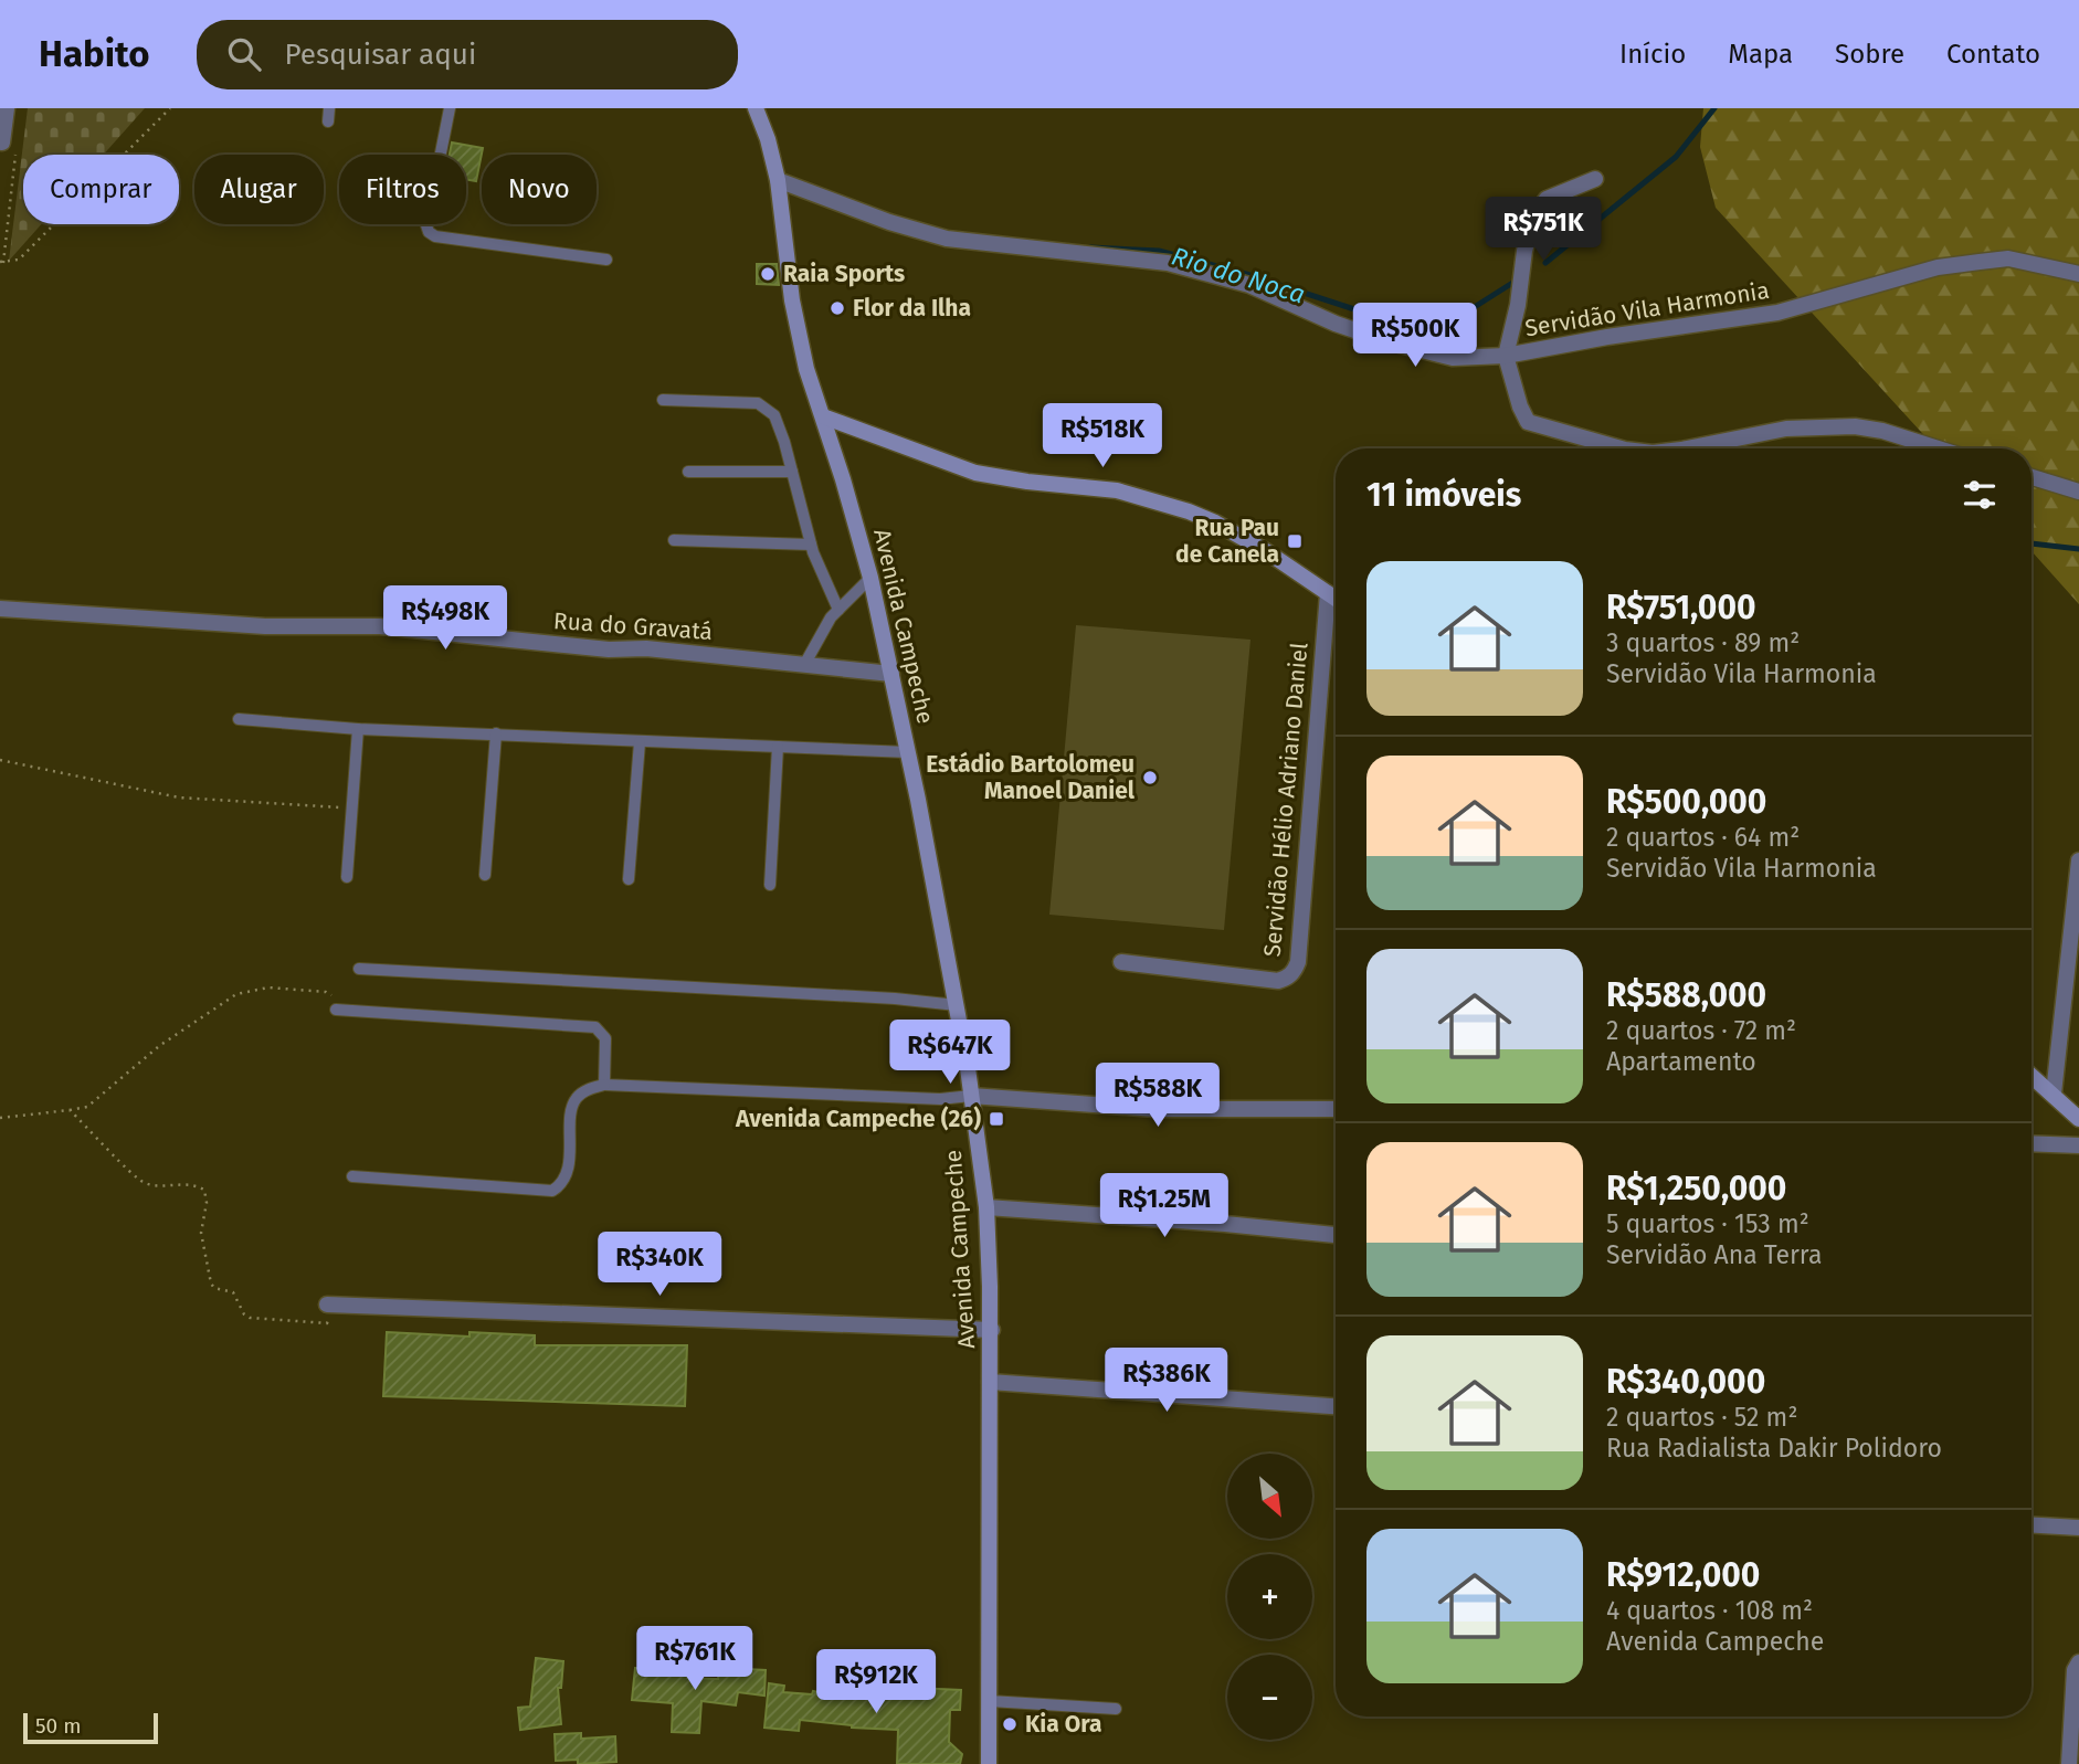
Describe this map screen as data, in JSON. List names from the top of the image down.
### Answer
{
  "streets": {
    "main road": ["Avenida Campeche"],
    "street": ["Servidão Vila Harmonia", "Rua do Gravatá", "Servidão Hélio Adriano Daniel"]
  },
  "crossings": [
    ["Servidão Vila Harmonia", "Avenida Campeche"],
    ["Rua do Gravatá", "Avenida Campeche"]
  ],
  "water": ["Rio do Noca"],
  "places": {
    "other": [
      "Raia Sports",
      "Flor da Ilha",
      "Estádio Bartolomeu Manoel Daniel",
      "Kia Ora"
    ],
    "transit": ["Rua Pau de Canela", "Avenida Campeche (26)"]
  },
  "scale_bar": "50 m",
  "north": "bottom right",
  "page": {
    "header": "Habito",
    "search": "Pesquisar aqui",
    "nav": [
      "Início",
      "Mapa",
      "Sobre",
      "Contato"
    ],
    "chip": [
      "Comprar",
      "Alugar",
      "Filtros",
      "Novo"
    ],
    "price": [
      "R$751K",
      "R$500K",
      "R$518K",
      "R$498K",
      "R$647K",
      "R$588K",
      "R$1.25M",
      "R$340K",
      "R$386K",
      "R$761K",
      "R$912K"
    ],
    "heading": "11 imóveis",
    "list": [
      {
        "name": "R$751,000",
        "note": "3 quartos · 89 m² · Servidão Vila Harmonia"
      },
      {
        "name": "R$500,000",
        "note": "2 quartos · 64 m² · Servidão Vila Harmonia"
      },
      {
        "name": "R$588,000",
        "note": "2 quartos · 72 m² · Apartamento"
      },
      {
        "name": "R$1,250,000",
        "note": "5 quartos · 153 m² · Servidão Ana Terra"
      },
      {
        "name": "R$340,000",
        "note": "2 quartos · 52 m² · Rua Radialista Dakir Polidoro"
      },
      {
        "name": "R$912,000",
        "note": "4 quartos · 108 m² · Avenida Campeche"
      }
    ],
    "map_buttons": ["+", "−"],
    "scale": "50 m"
  }
}
